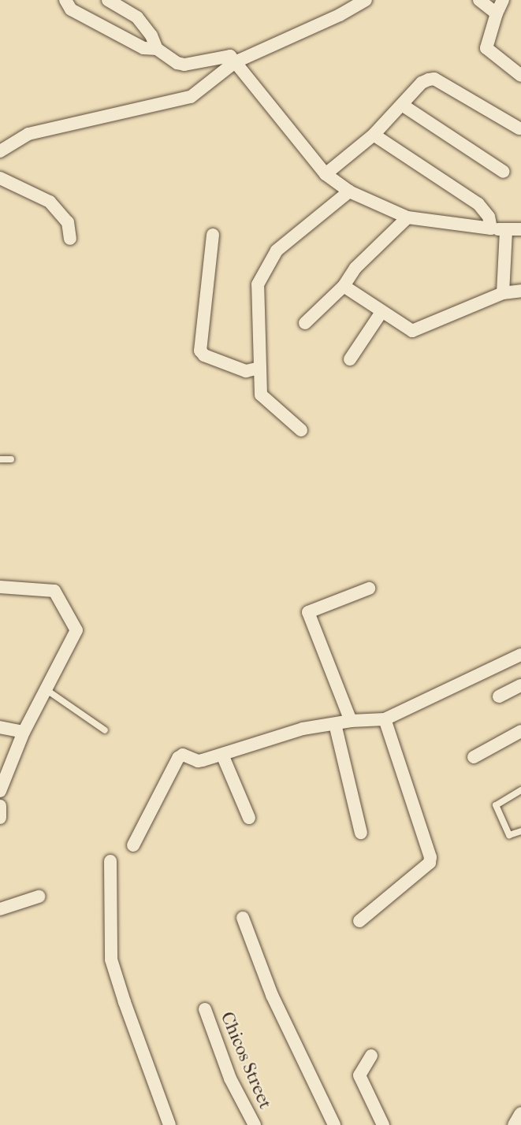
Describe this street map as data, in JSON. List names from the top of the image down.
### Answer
{
  "streets": {
    "street": ["Chicos Street"]
  }
}
